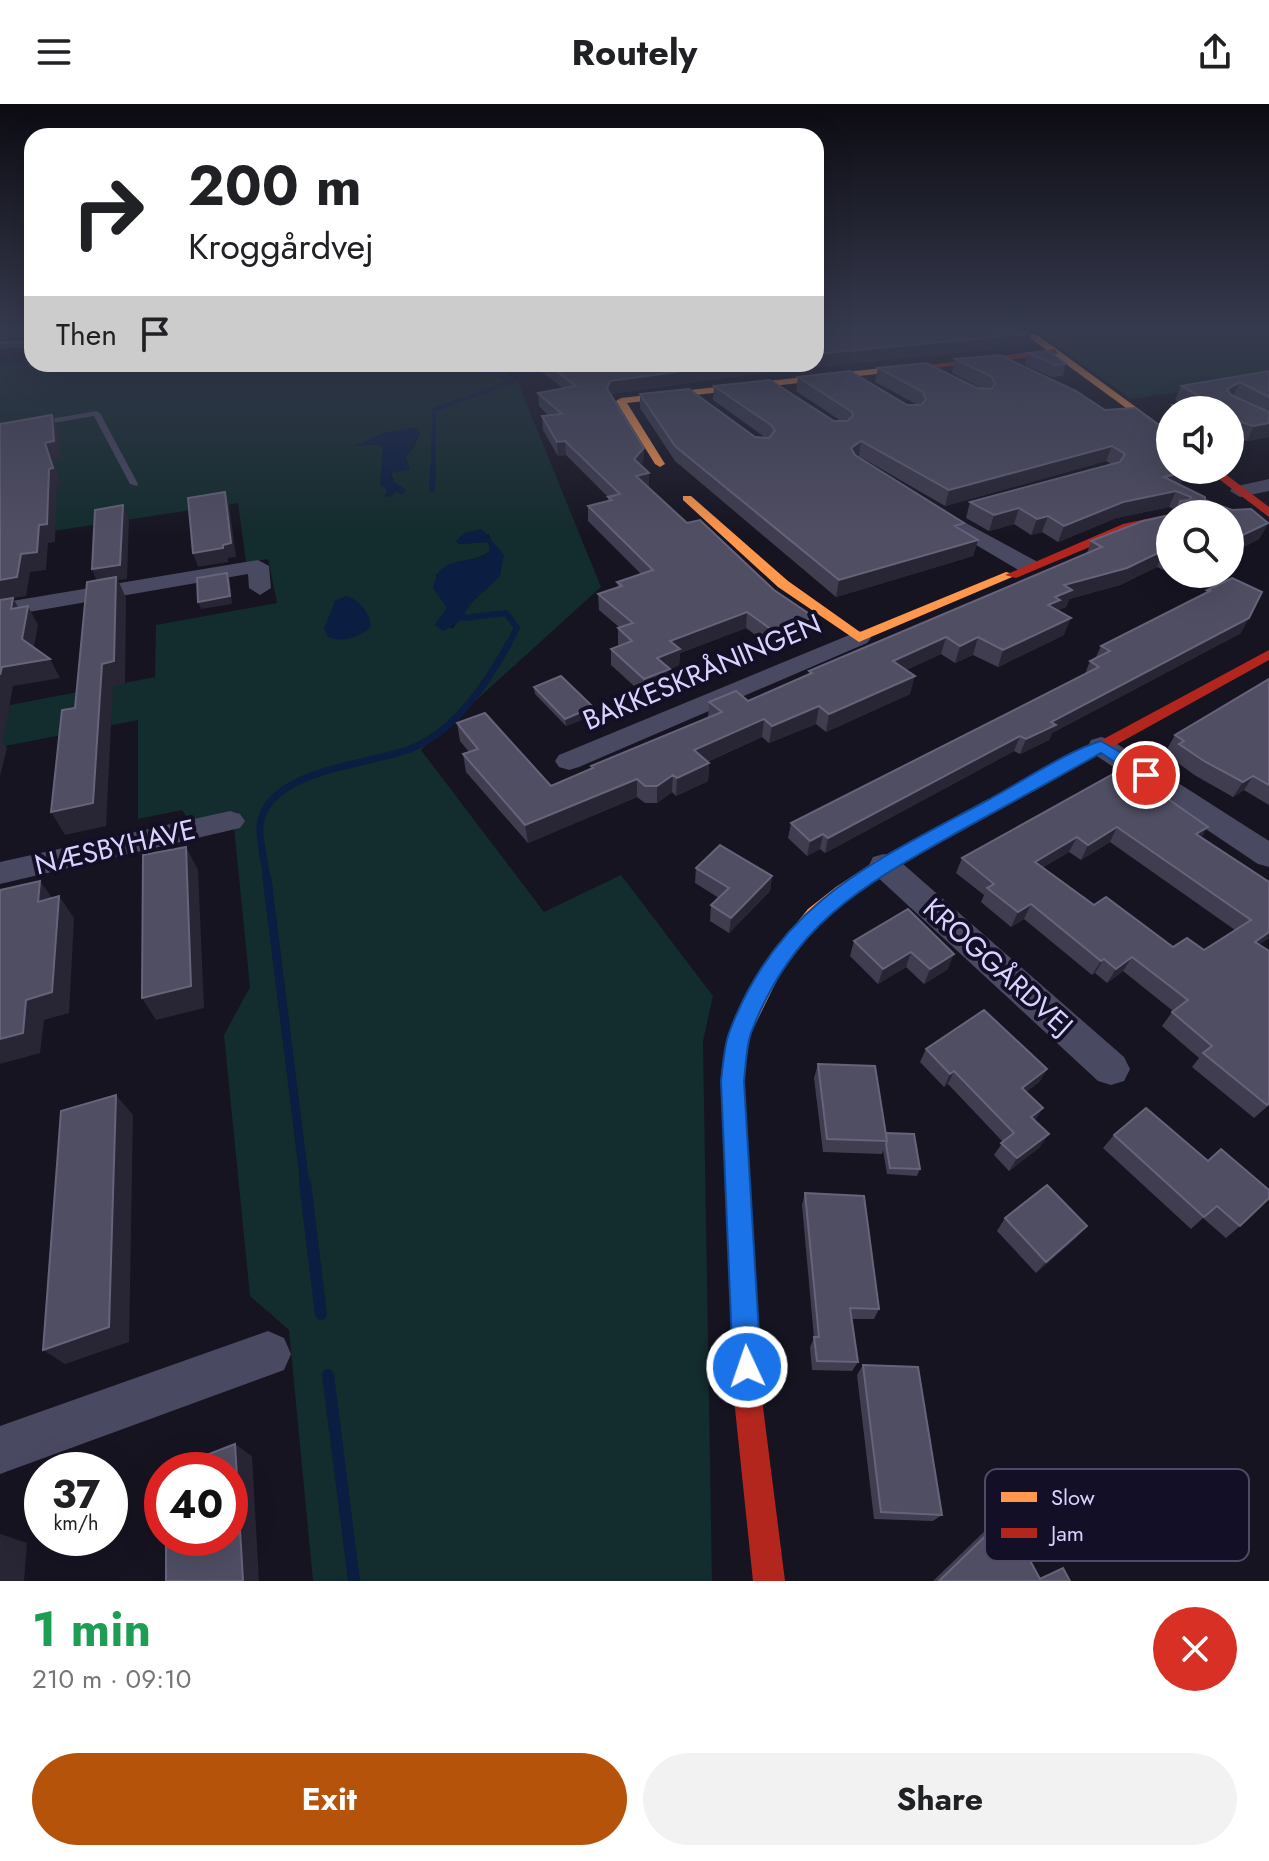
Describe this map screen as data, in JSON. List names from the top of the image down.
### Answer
{
  "streets": {
    "street": ["BAKKESKRÅNINGEN", "NÆSBYHAVE", "KROGGÅRDVEJ"]
  },
  "legend": ["Slow", "Jam"],
  "page": {
    "header": "Routely",
    "turn": ["200 m", "Kroggårdvej"],
    "then": "Then",
    "speed": "37 km/h",
    "limit": "40",
    "heading": ["1 min", "210 m · 09:10"],
    "buttons": ["Exit", "Share"]
  }
}
